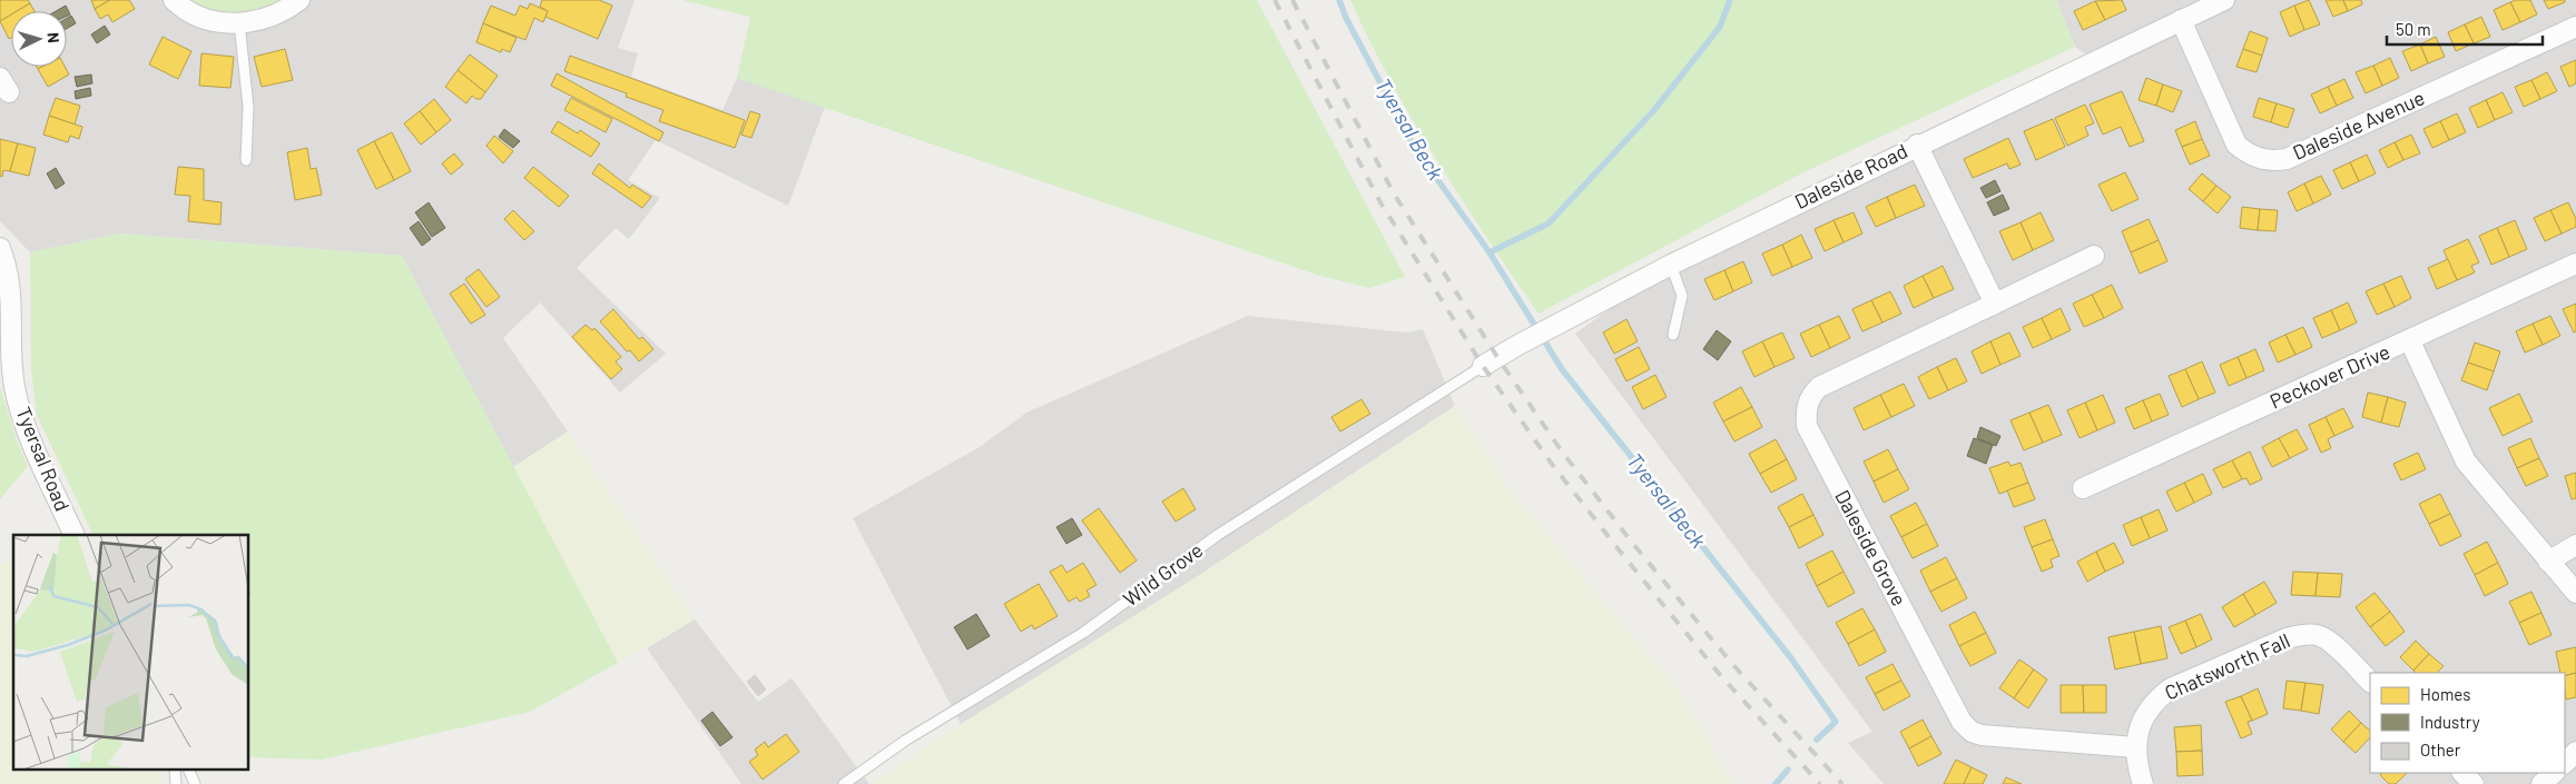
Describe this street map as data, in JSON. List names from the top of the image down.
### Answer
{
  "streets": {
    "street": [
      "Daleside Avenue",
      "Daleside Road",
      "Peckover Drive",
      "Tyersal Road",
      "Daleside Grove",
      "Chatsworth Fall"
    ],
    "lane": ["Wild Grove"]
  },
  "crossings": [
    ["Daleside Avenue", "Daleside Road"],
    ["Daleside Road", "Wild Grove"],
    ["Daleside Grove", "Chatsworth Fall"]
  ],
  "water": ["Tyersal Beck"],
  "legend": ["Homes", "Industry", "Other"],
  "scale_bar": "50 m",
  "north": "right"
}
